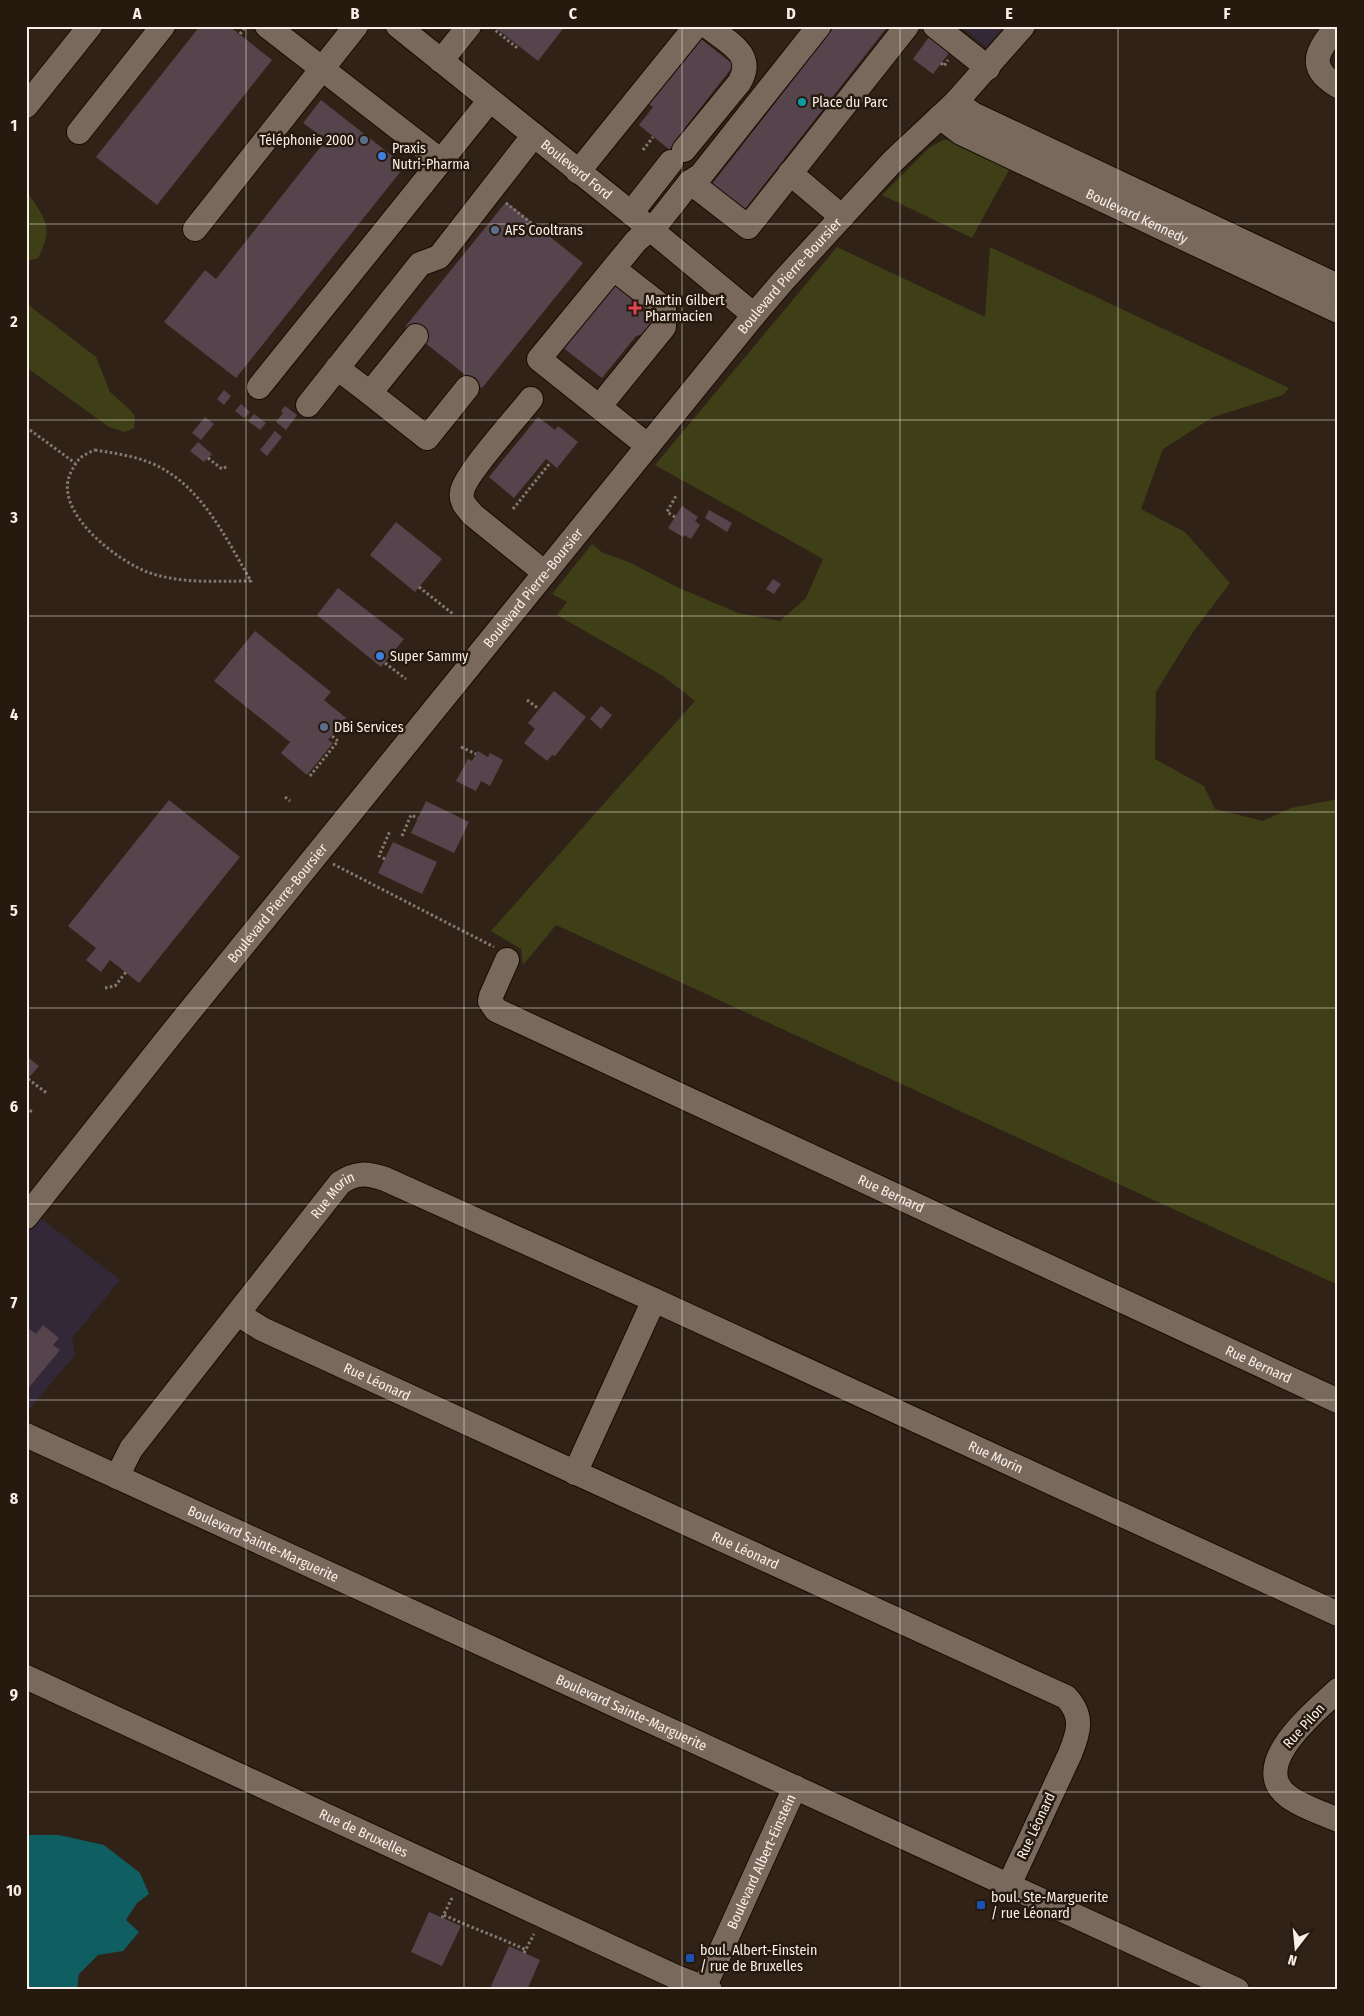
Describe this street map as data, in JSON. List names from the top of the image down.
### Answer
{
  "streets": {
    "street": [
      "Boulevard Ford",
      "Boulevard Kennedy",
      "Boulevard Pierre-Boursier",
      "Rue Bernard",
      "Rue Morin",
      "Rue Léonard",
      "Boulevard Sainte-Marguerite",
      "Rue Pilon",
      "Rue de Bruxelles",
      "Boulevard Albert-Einstein"
    ]
  },
  "crossings": [
    ["Boulevard Ford", "Boulevard Pierre-Boursier"],
    ["Boulevard Kennedy", "Boulevard Pierre-Boursier"],
    ["Rue Morin", "Rue Léonard"],
    ["Rue Morin", "Boulevard Sainte-Marguerite"],
    ["Rue Léonard", "Boulevard Sainte-Marguerite"],
    ["Boulevard Sainte-Marguerite", "Boulevard Albert-Einstein"],
    ["Rue de Bruxelles", "Boulevard Albert-Einstein"]
  ],
  "places": {
    "other": [
      "Place du Parc",
      "Téléphonie 2000",
      "Praxis Nutri-Pharma",
      "AFS Cooltrans",
      "Super Sammy",
      "DBi Services"
    ],
    "health": ["Martin Gilbert Pharmacien"],
    "transit": ["boul. Ste-Marguerite / rue Léonard", "boul. Albert-Einstein / rue de Bruxelles"]
  },
  "north": "bottom",
  "grid": {
    "columns": [
      "A",
      "B",
      "C",
      "D",
      "E",
      "F"
    ],
    "rows": [
      "1",
      "2",
      "3",
      "4",
      "5",
      "6",
      "7",
      "8",
      "9",
      "10"
    ]
  }
}
